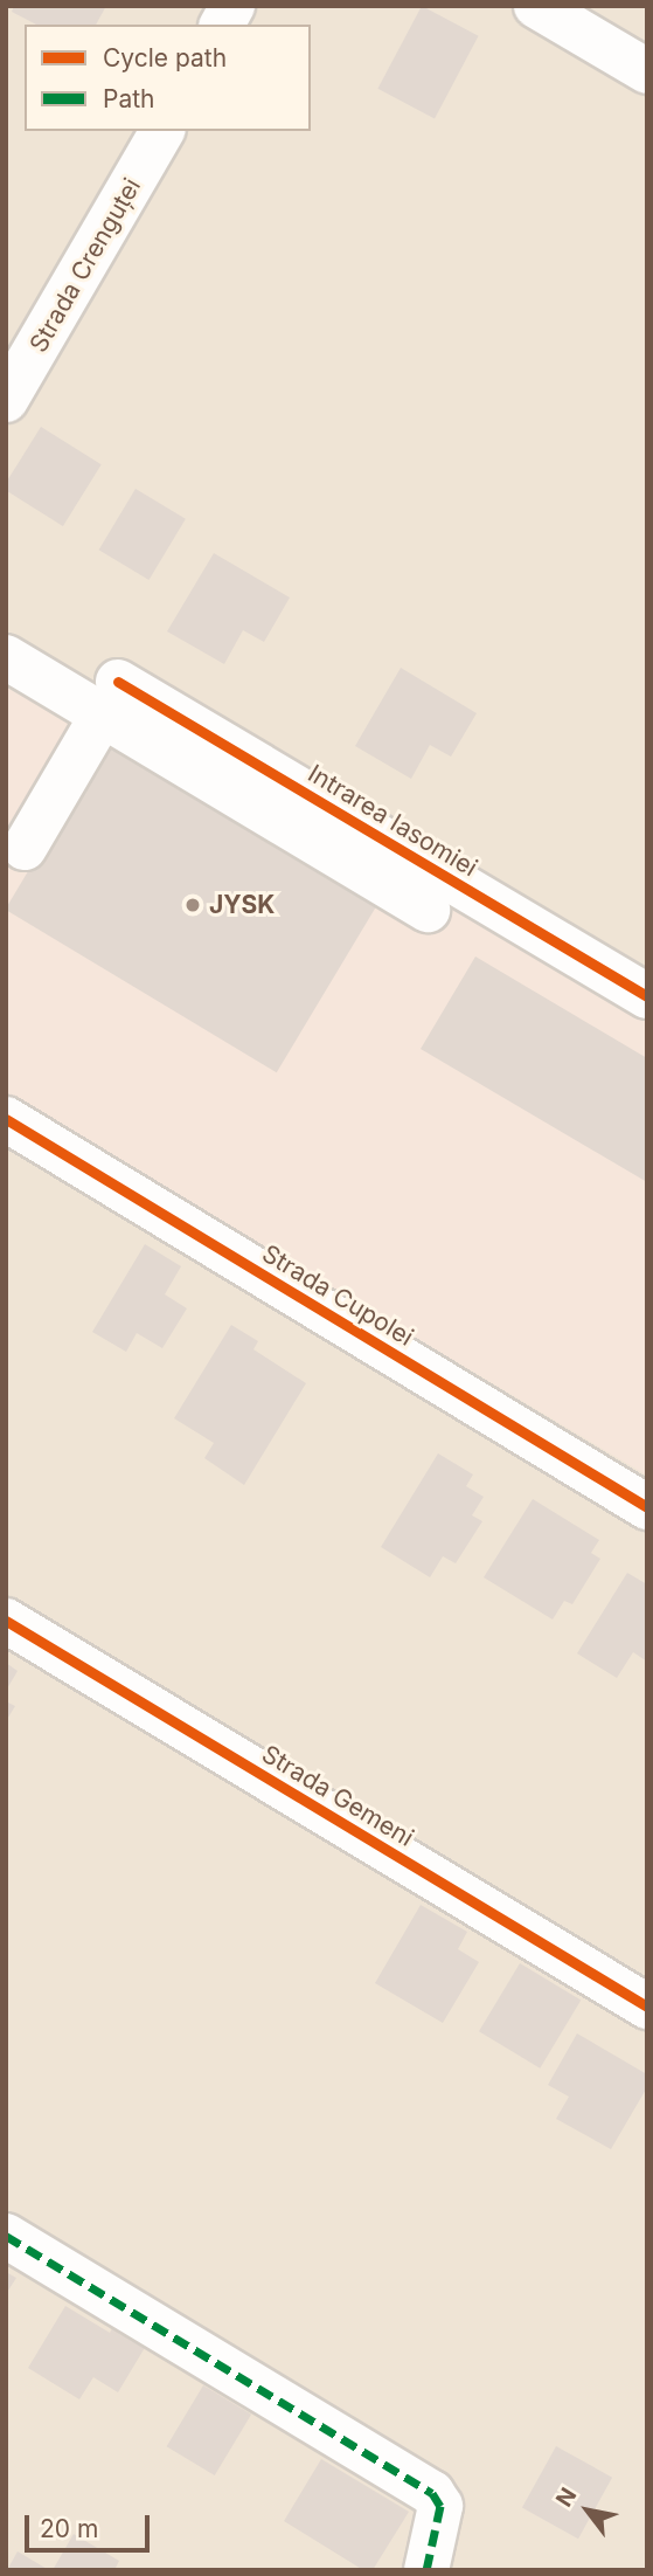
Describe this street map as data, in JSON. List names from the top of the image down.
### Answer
{
  "streets": {
    "street": [
      "Strada Crenguței",
      "Intrarea Iasomiei",
      "Strada Cupolei",
      "Strada Gemeni"
    ]
  },
  "places": ["JYSK"],
  "legend": ["Cycle path", "Path"],
  "scale_bar": "20 m",
  "north": "top left"
}
